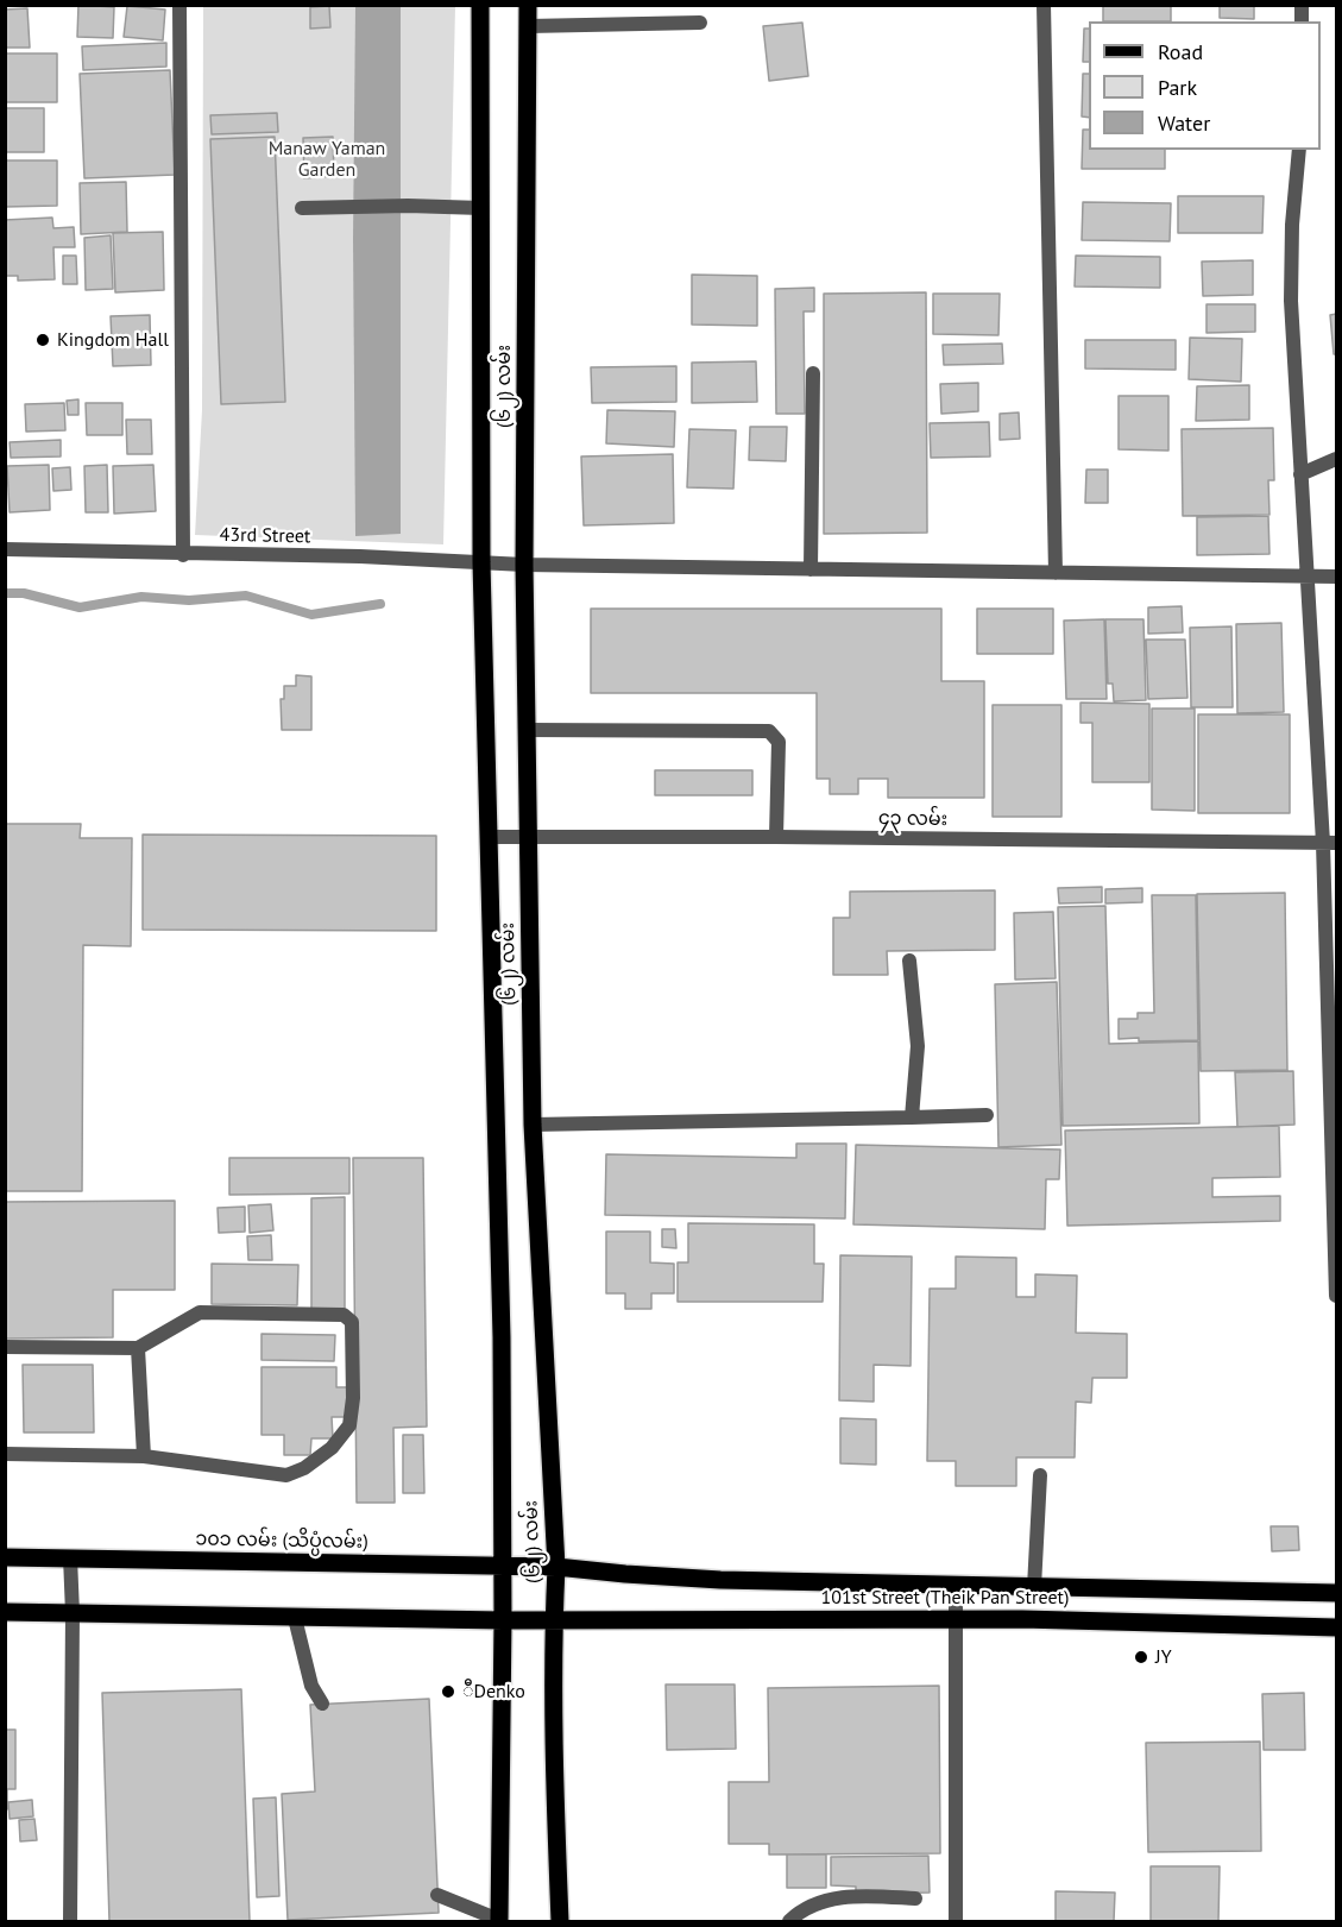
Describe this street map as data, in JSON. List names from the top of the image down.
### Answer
{
  "streets": {
    "main road": ["(၆၂) လမ်း", "၁၀၁ လမ်း (သိပ္ပံလမ်း)", "101st Street (Theik Pan Street)"],
    "street": ["43rd Street", "၄၃ လမ်း"]
  },
  "crossings": [
    ["(၆၂) လမ်း", "43rd Street"],
    ["(၆၂) လမ်း", "၄၃ လမ်း"],
    ["(၆၂) လမ်း", "၁၀၁ လမ်း (သိပ္ပံလမ်း)"],
    ["(၆၂) လမ်း", "101st Street (Theik Pan Street)"],
    ["၁၀၁ လမ်း (သိပ္ပံလမ်း)", "101st Street (Theik Pan Street)"]
  ],
  "parks": ["Manaw Yaman Garden"],
  "places": ["Kingdom Hall", "JY", "ီDenko"],
  "legend": ["Road", "Park", "Water"]
}
